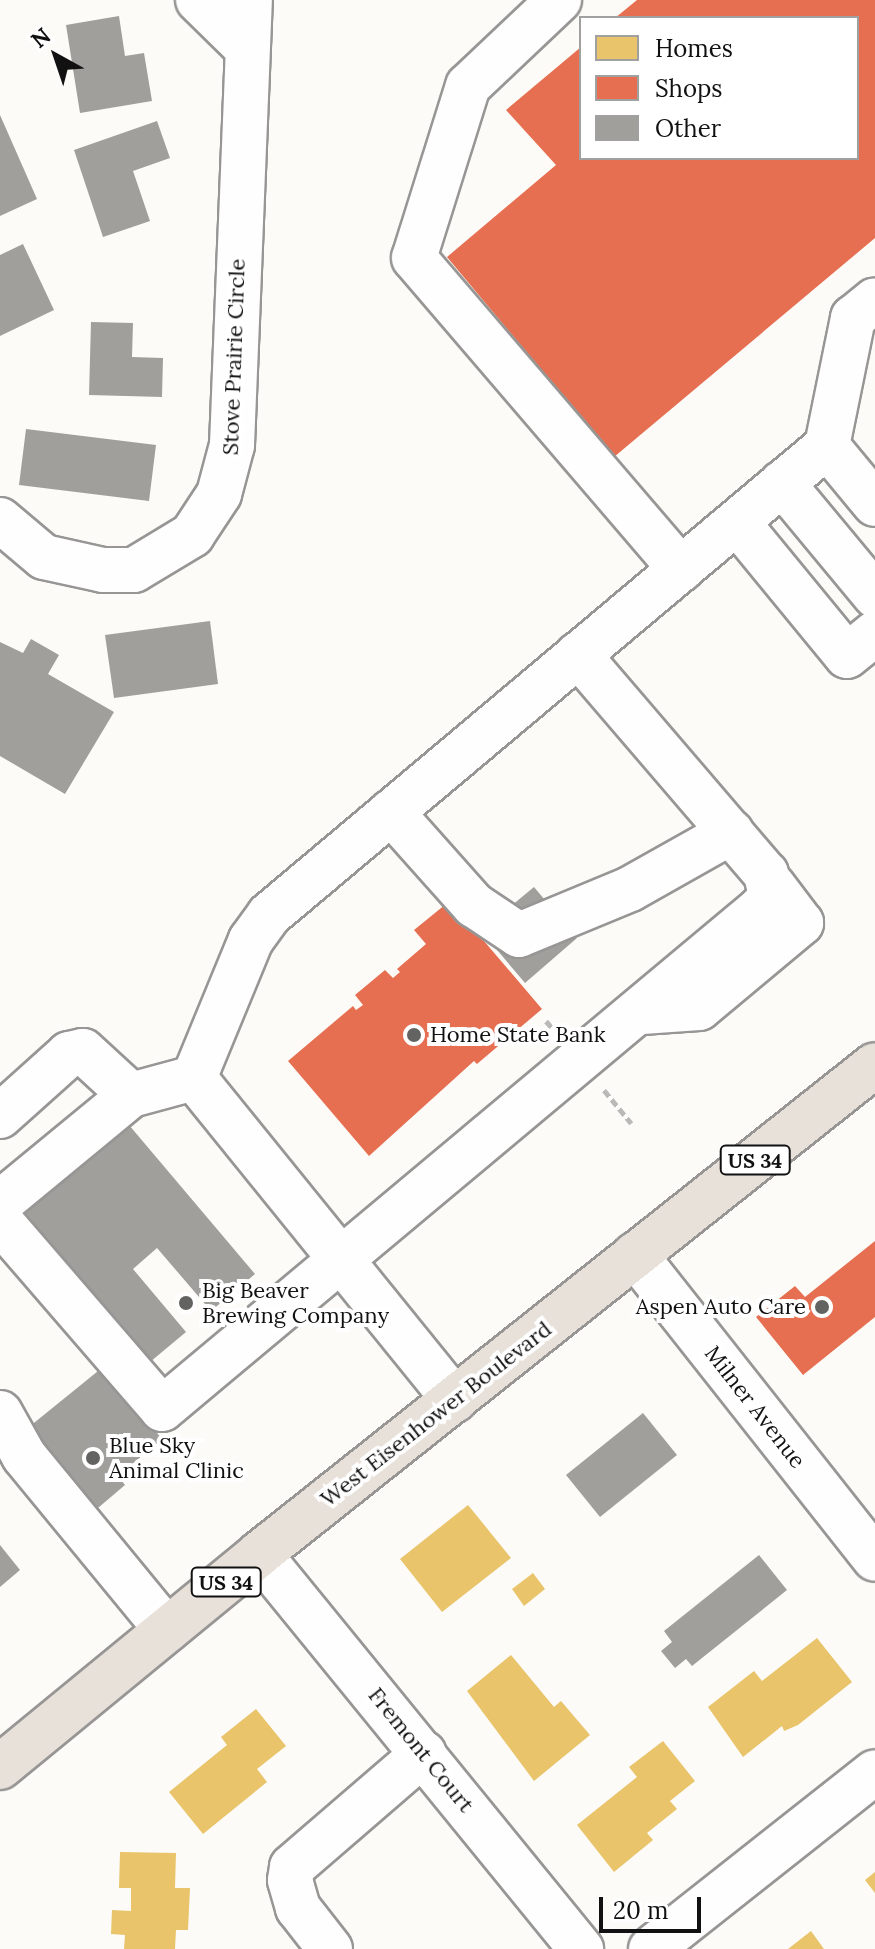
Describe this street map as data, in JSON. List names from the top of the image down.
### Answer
{
  "streets": {
    "highway": ["US 34", "West Eisenhower Boulevard"],
    "street": ["Stove Prairie Circle", "Milner Avenue", "Fremont Court"]
  },
  "crossings": [
    ["Milner Avenue", "West Eisenhower Boulevard"],
    ["West Eisenhower Boulevard", "Fremont Court"]
  ],
  "places": [
    "Home State Bank",
    "Big Beaver Brewing Company",
    "Aspen Auto Care",
    "Blue Sky Animal Clinic"
  ],
  "legend": ["Homes", "Shops", "Other"],
  "scale_bar": "20 m",
  "north": "top left"
}
